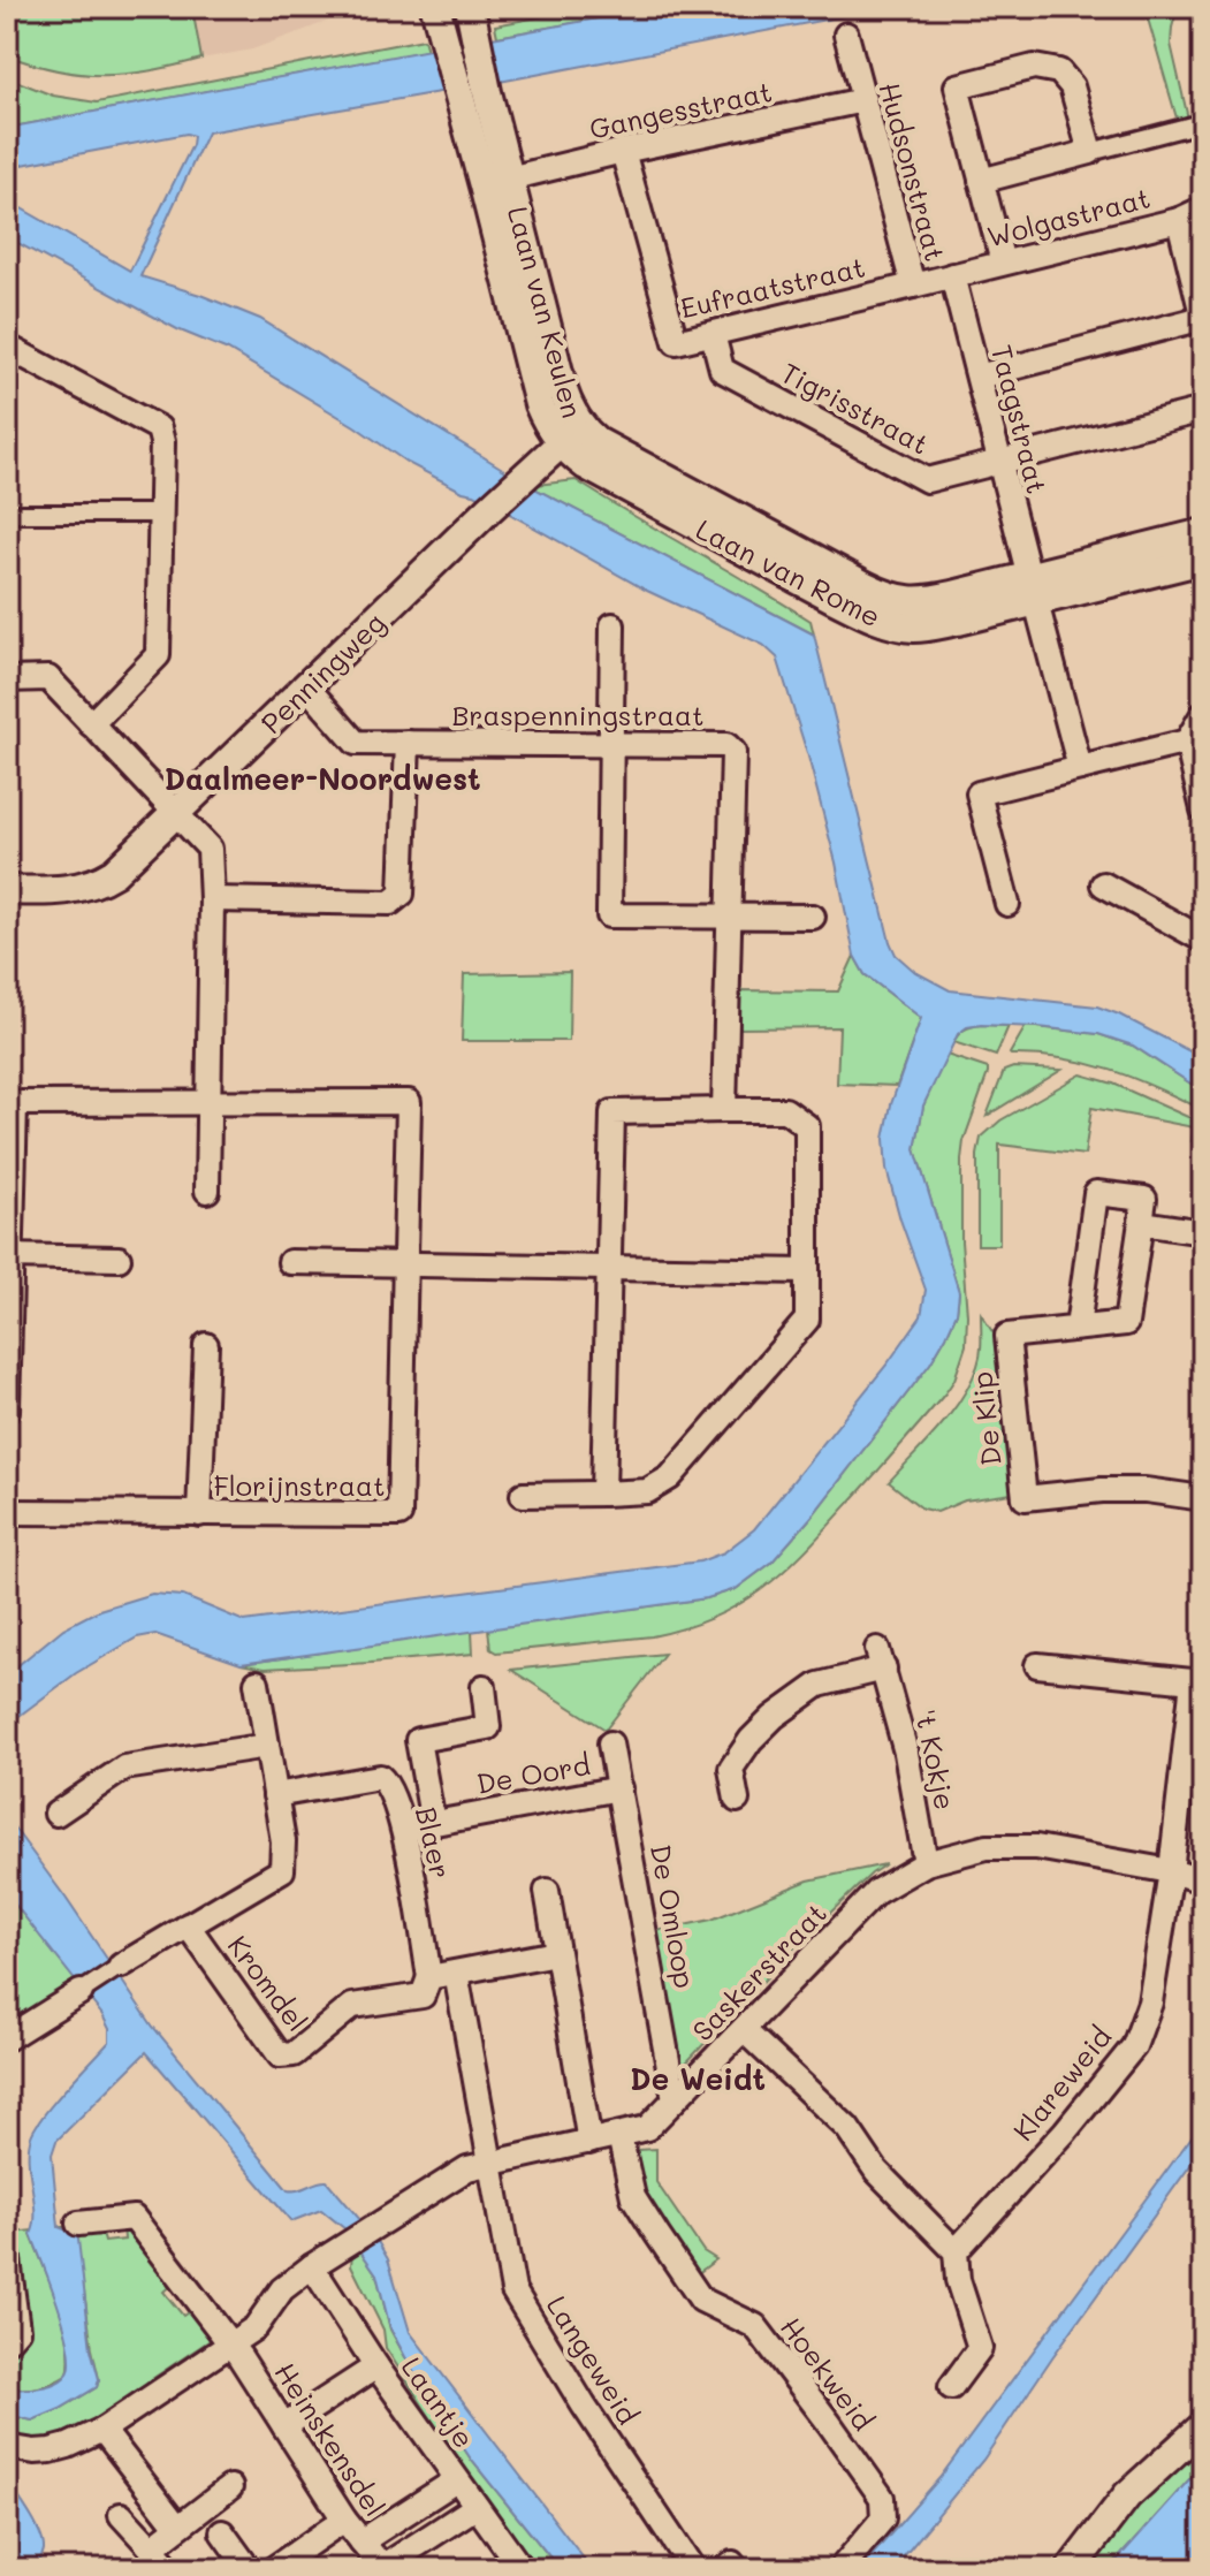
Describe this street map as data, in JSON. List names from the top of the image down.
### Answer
{
  "streets": {
    "street": [
      "Gangesstraat",
      "Hudsonstraat",
      "Wolgastraat",
      "Eufraatstraat",
      "Laan van Keulen",
      "Tigrisstraat",
      "Taagstraat",
      "Laan van Rome",
      "Penningweg",
      "Braspenningstraat",
      "De Klip",
      "Florijnstraat",
      "'t Kokje",
      "De Oord",
      "Blaer",
      "De Omloop",
      "Saskerstraat",
      "Kromdel",
      "Klareweid",
      "Langeweid",
      "Hoekweid",
      "Laantje",
      "Heinskensdel"
    ]
  },
  "crossings": [
    ["Gangesstraat", "Hudsonstraat"],
    ["Gangesstraat", "Eufraatstraat"],
    ["Gangesstraat", "Laan van Keulen"],
    ["Hudsonstraat", "Wolgastraat"],
    ["Hudsonstraat", "Eufraatstraat"],
    ["Hudsonstraat", "Taagstraat"],
    ["Wolgastraat", "Taagstraat"],
    ["Eufraatstraat", "Tigrisstraat"],
    ["Laan van Keulen", "Laan van Rome"],
    ["Laan van Keulen", "Penningweg"],
    ["Tigrisstraat", "Taagstraat"],
    ["Taagstraat", "Laan van Rome"],
    ["Laan van Rome", "Penningweg"],
    ["Penningweg", "Braspenningstraat"],
    ["'t Kokje", "Saskerstraat"],
    ["De Oord", "Blaer"],
    ["De Oord", "De Omloop"],
    ["Blaer", "Kromdel"],
    ["De Omloop", "Saskerstraat"],
    ["Saskerstraat", "Klareweid"],
    ["Saskerstraat", "Langeweid"],
    ["Saskerstraat", "Hoekweid"],
    ["Saskerstraat", "Laantje"]
  ],
  "districts": ["Daalmeer-Noordwest", "De Weidt"]
}
